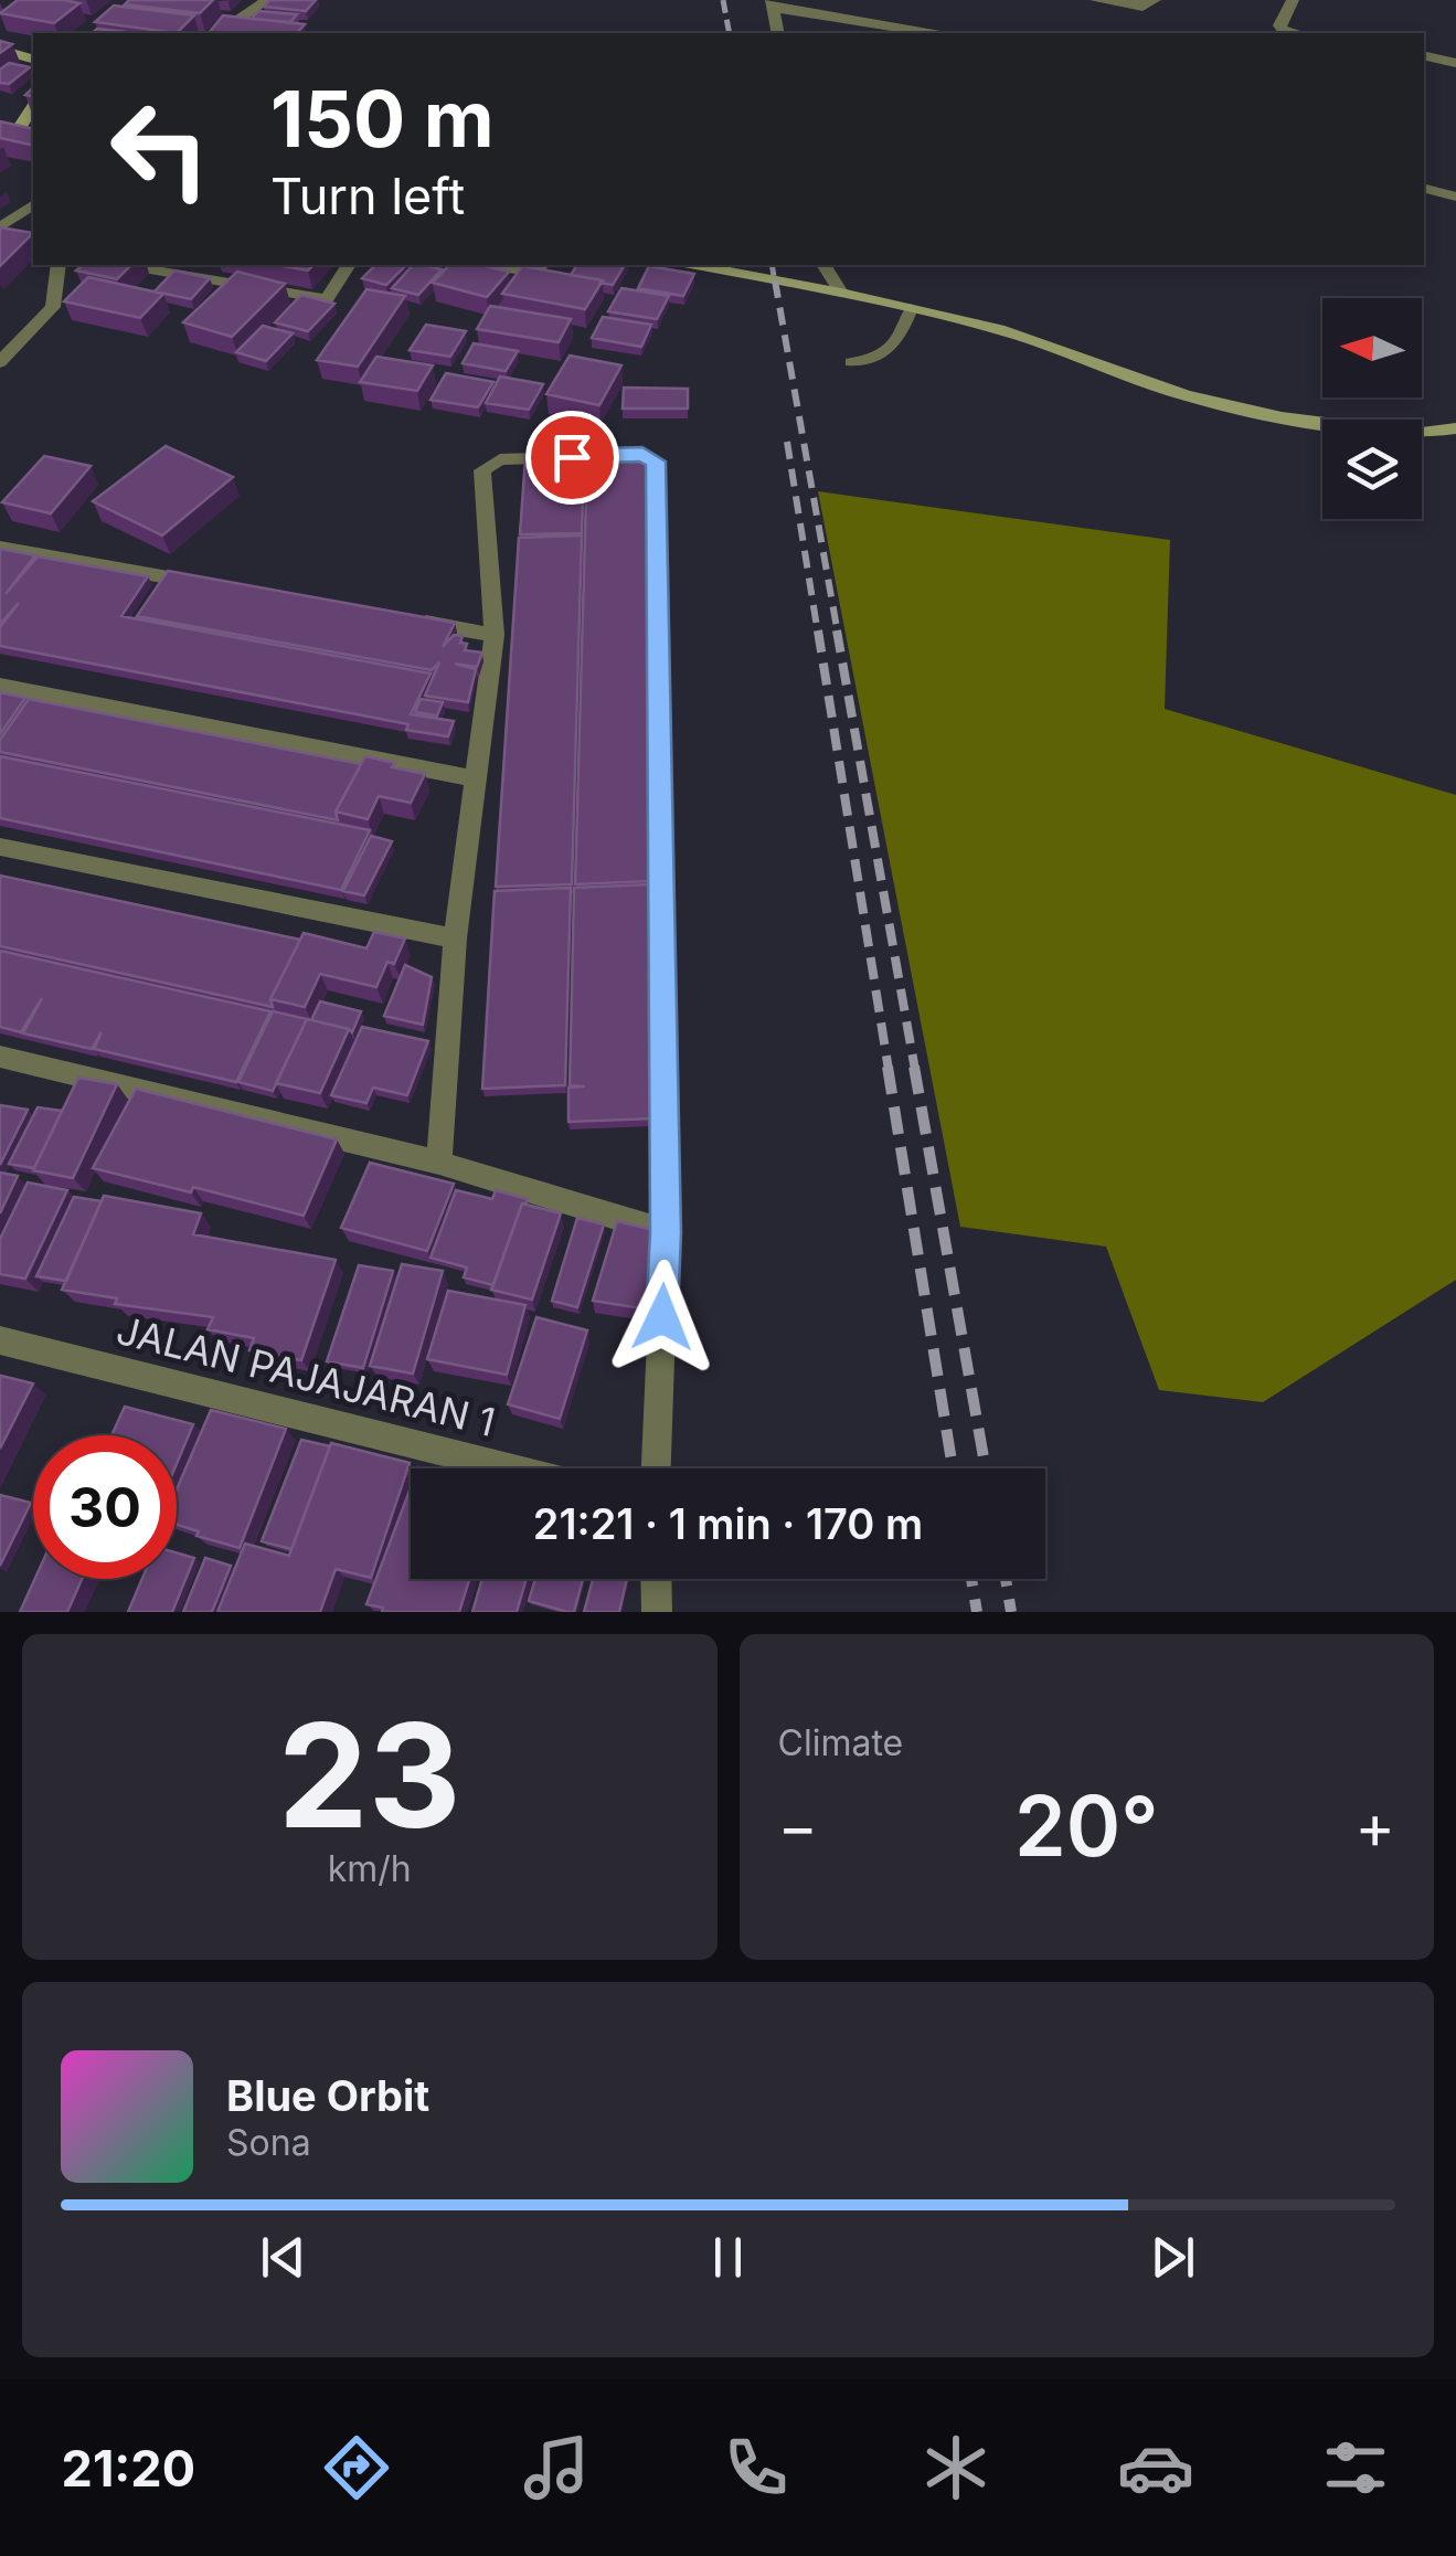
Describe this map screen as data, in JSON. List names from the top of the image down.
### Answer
{
  "streets": {
    "street": ["JALAN PAJAJARAN 1"]
  },
  "north": "left",
  "page": {
    "turn": ["150 m", "Turn left"],
    "limit": "30",
    "trip": "21:21 · 1 min · 170 m",
    "tile": [
      ["23", "km/h"],
      "Climate"
    ],
    "heat": ["−", "20°", "+"],
    "song": ["Blue Orbit", "Sona"],
    "tabs": "21:20"
  }
}
